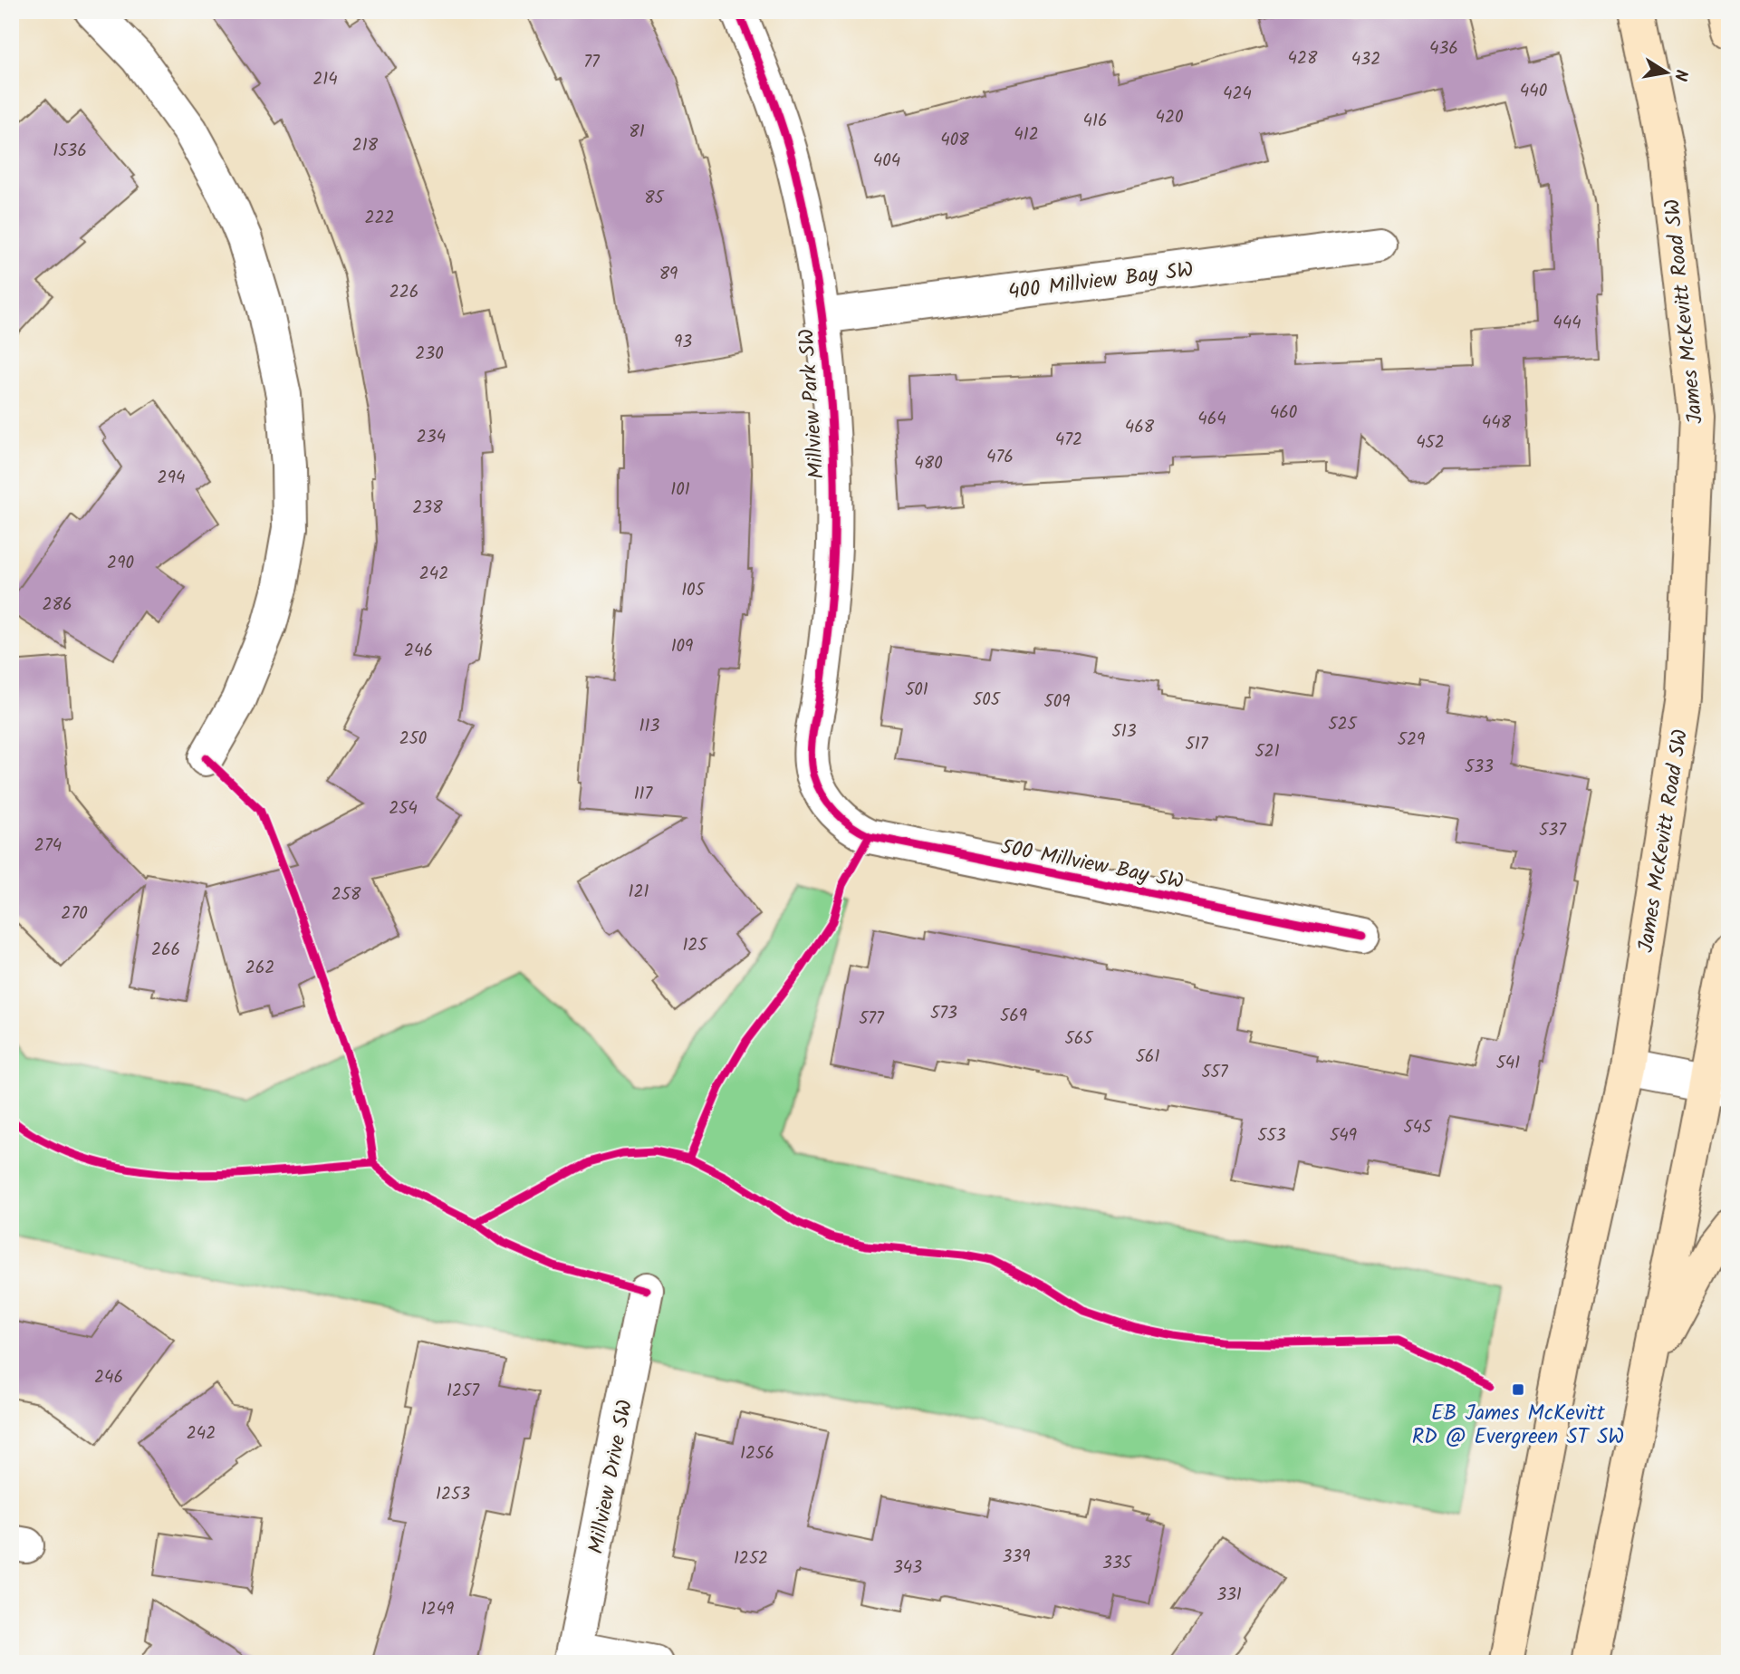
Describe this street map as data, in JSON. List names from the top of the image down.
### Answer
{
  "streets": {
    "main road": ["James McKevitt Road SW"],
    "street": [
      "400 Millview Bay SW",
      "Millview Park SW",
      "500 Millview Bay SW",
      "Millview Drive SW"
    ]
  },
  "crossings": [
    ["400 Millview Bay SW", "Millview Park SW"],
    ["Millview Park SW", "500 Millview Bay SW"]
  ],
  "places": {
    "transit": ["EB James McKevitt RD @ Evergreen ST SW"]
  },
  "house_numbers": [
    "436",
    "428",
    "432",
    "77",
    "214",
    "440",
    "424",
    "420",
    "416",
    "81",
    "412",
    "408",
    "218",
    "1536",
    "404",
    "85",
    "222",
    "89",
    "226",
    "444",
    "93",
    "230",
    "460",
    "464",
    "448",
    "468",
    "234",
    "472",
    "452",
    "476",
    "480",
    "294",
    "101",
    "238",
    "290",
    "242",
    "105",
    "286",
    "109",
    "246",
    "501",
    "505",
    "509",
    "525",
    "113",
    "513",
    "250",
    "529",
    "517",
    "521",
    "533",
    "117",
    "254",
    "537",
    "274",
    "121",
    "258",
    "270",
    "125",
    "266",
    "262",
    "573",
    "569",
    "577",
    "565",
    "561",
    "541",
    "557",
    "545",
    "553",
    "549",
    "246",
    "1257",
    "242",
    "1256",
    "1253",
    "339",
    "1252",
    "335",
    "343",
    "331",
    "1249"
  ],
  "north": "right"
}
